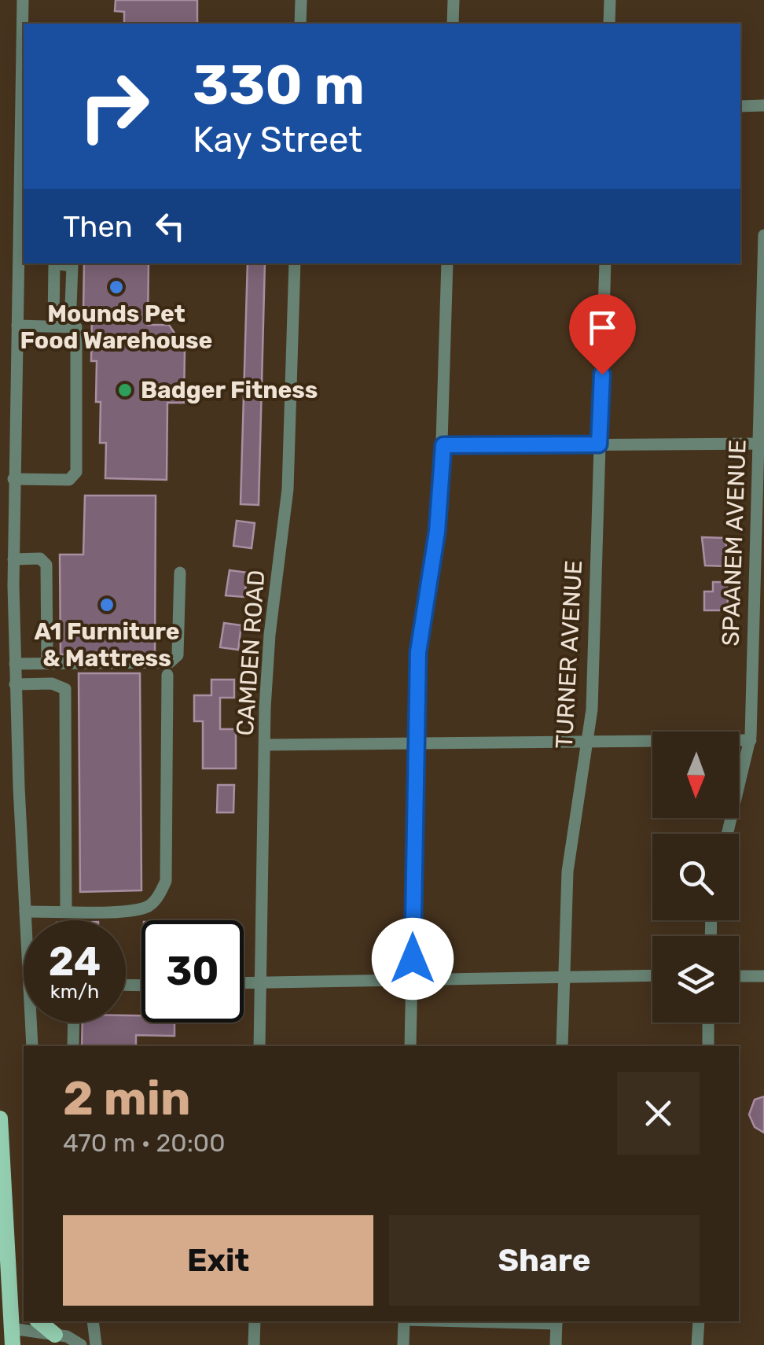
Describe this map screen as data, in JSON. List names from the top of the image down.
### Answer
{
  "streets": {
    "street": ["SPAANEM AVENUE", "CAMDEN ROAD", "TURNER AVENUE"]
  },
  "places": ["Mounds Pet Food Warehouse", "Badger Fitness", "A1 Furniture & Mattress"],
  "north": "bottom",
  "page": {
    "turn": ["330 m", "Kay Street"],
    "then": "Then",
    "speed": "24 km/h",
    "limit": "30",
    "heading": ["2 min", "470 m · 20:00"],
    "buttons": ["Exit", "Share"]
  }
}
